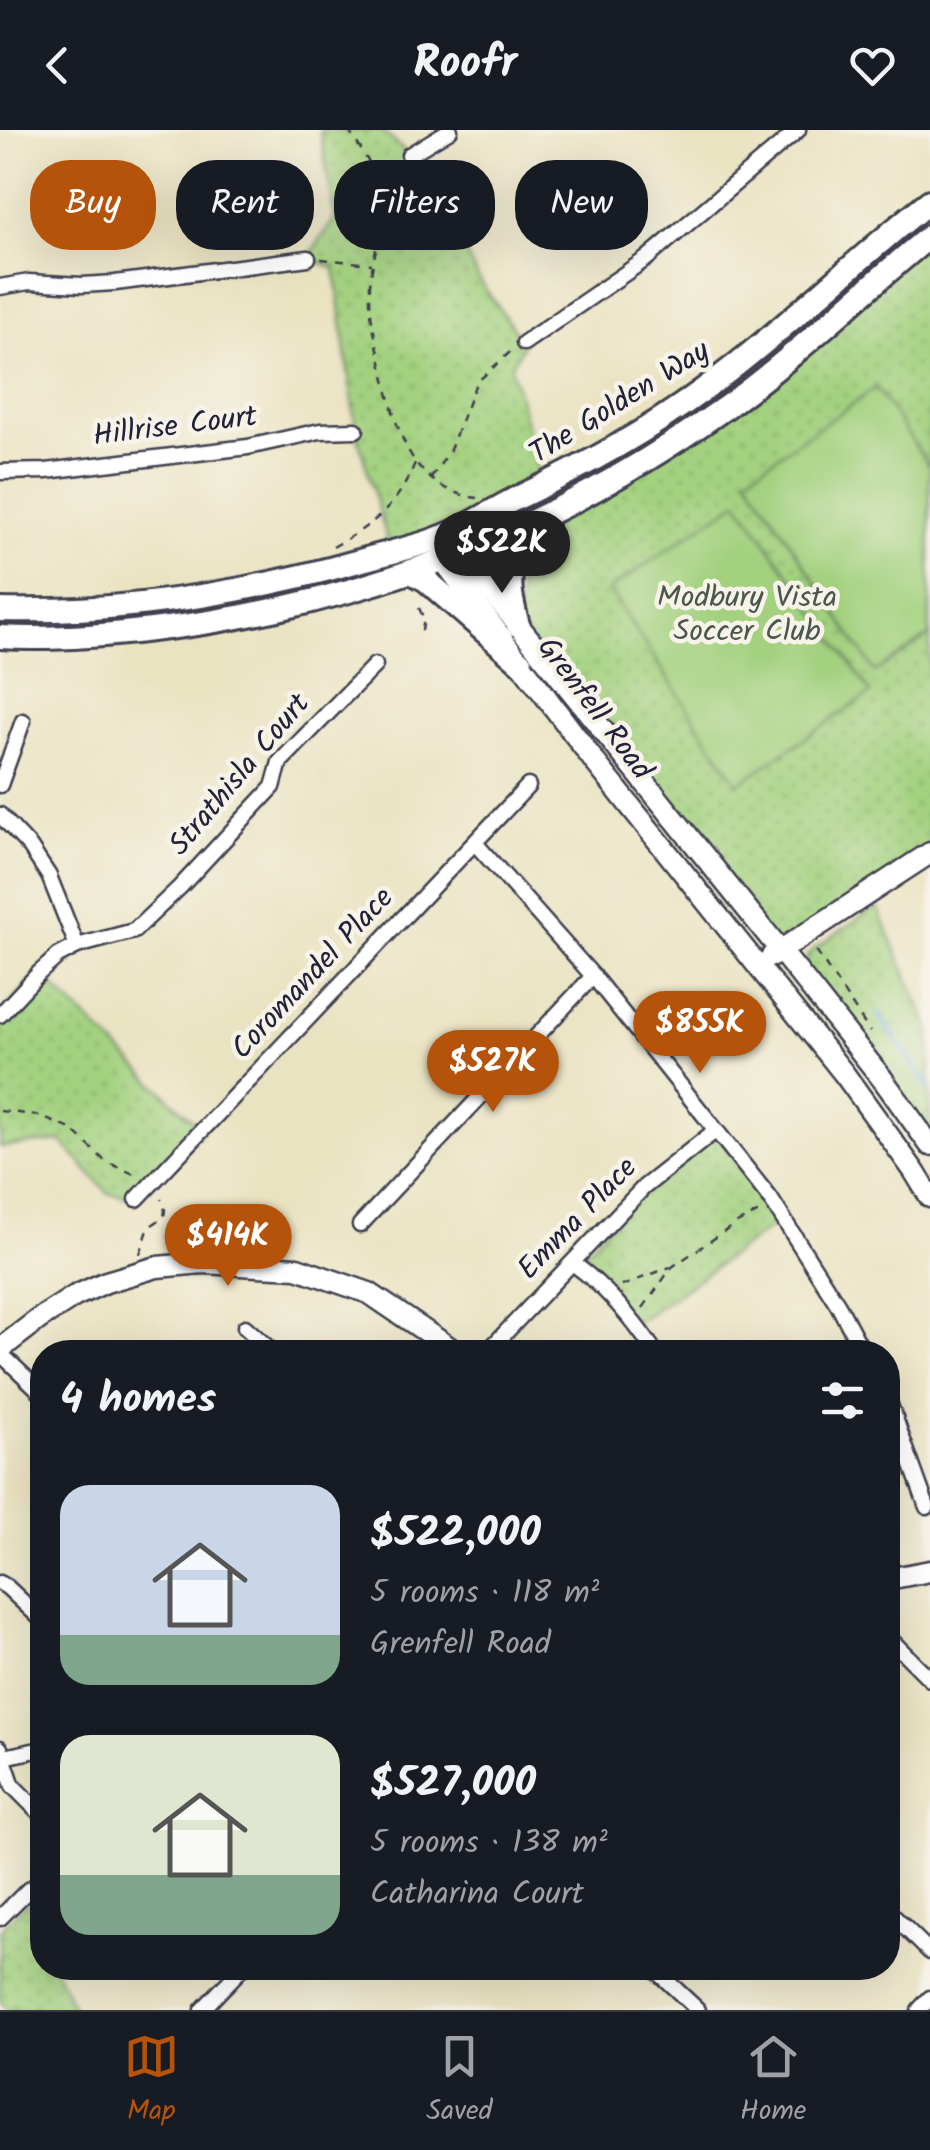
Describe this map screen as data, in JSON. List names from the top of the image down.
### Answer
{
  "streets": {
    "main road": ["The Golden Way", "Grenfell Road"],
    "street": [
      "Hillrise Court",
      "Strathisla Court",
      "Coromandel Place",
      "Emma Place"
    ]
  },
  "crossings": [
    ["The Golden Way", "Grenfell Road"]
  ],
  "parks": ["Modbury Vista Soccer Club"],
  "page": {
    "header": "Roofr",
    "chip": [
      "Buy",
      "Rent",
      "Filters",
      "New"
    ],
    "price": [
      "$522K",
      "$855K",
      "$527K",
      "$414K"
    ],
    "heading": "4 homes",
    "list": [
      {
        "name": "$522,000",
        "note": "5 rooms · 118 m² · Grenfell Road"
      },
      {
        "name": "$527,000",
        "note": "5 rooms · 138 m² · Catharina Court"
      }
    ],
    "tabs": ["Map", "Saved", "Home"]
  }
}
